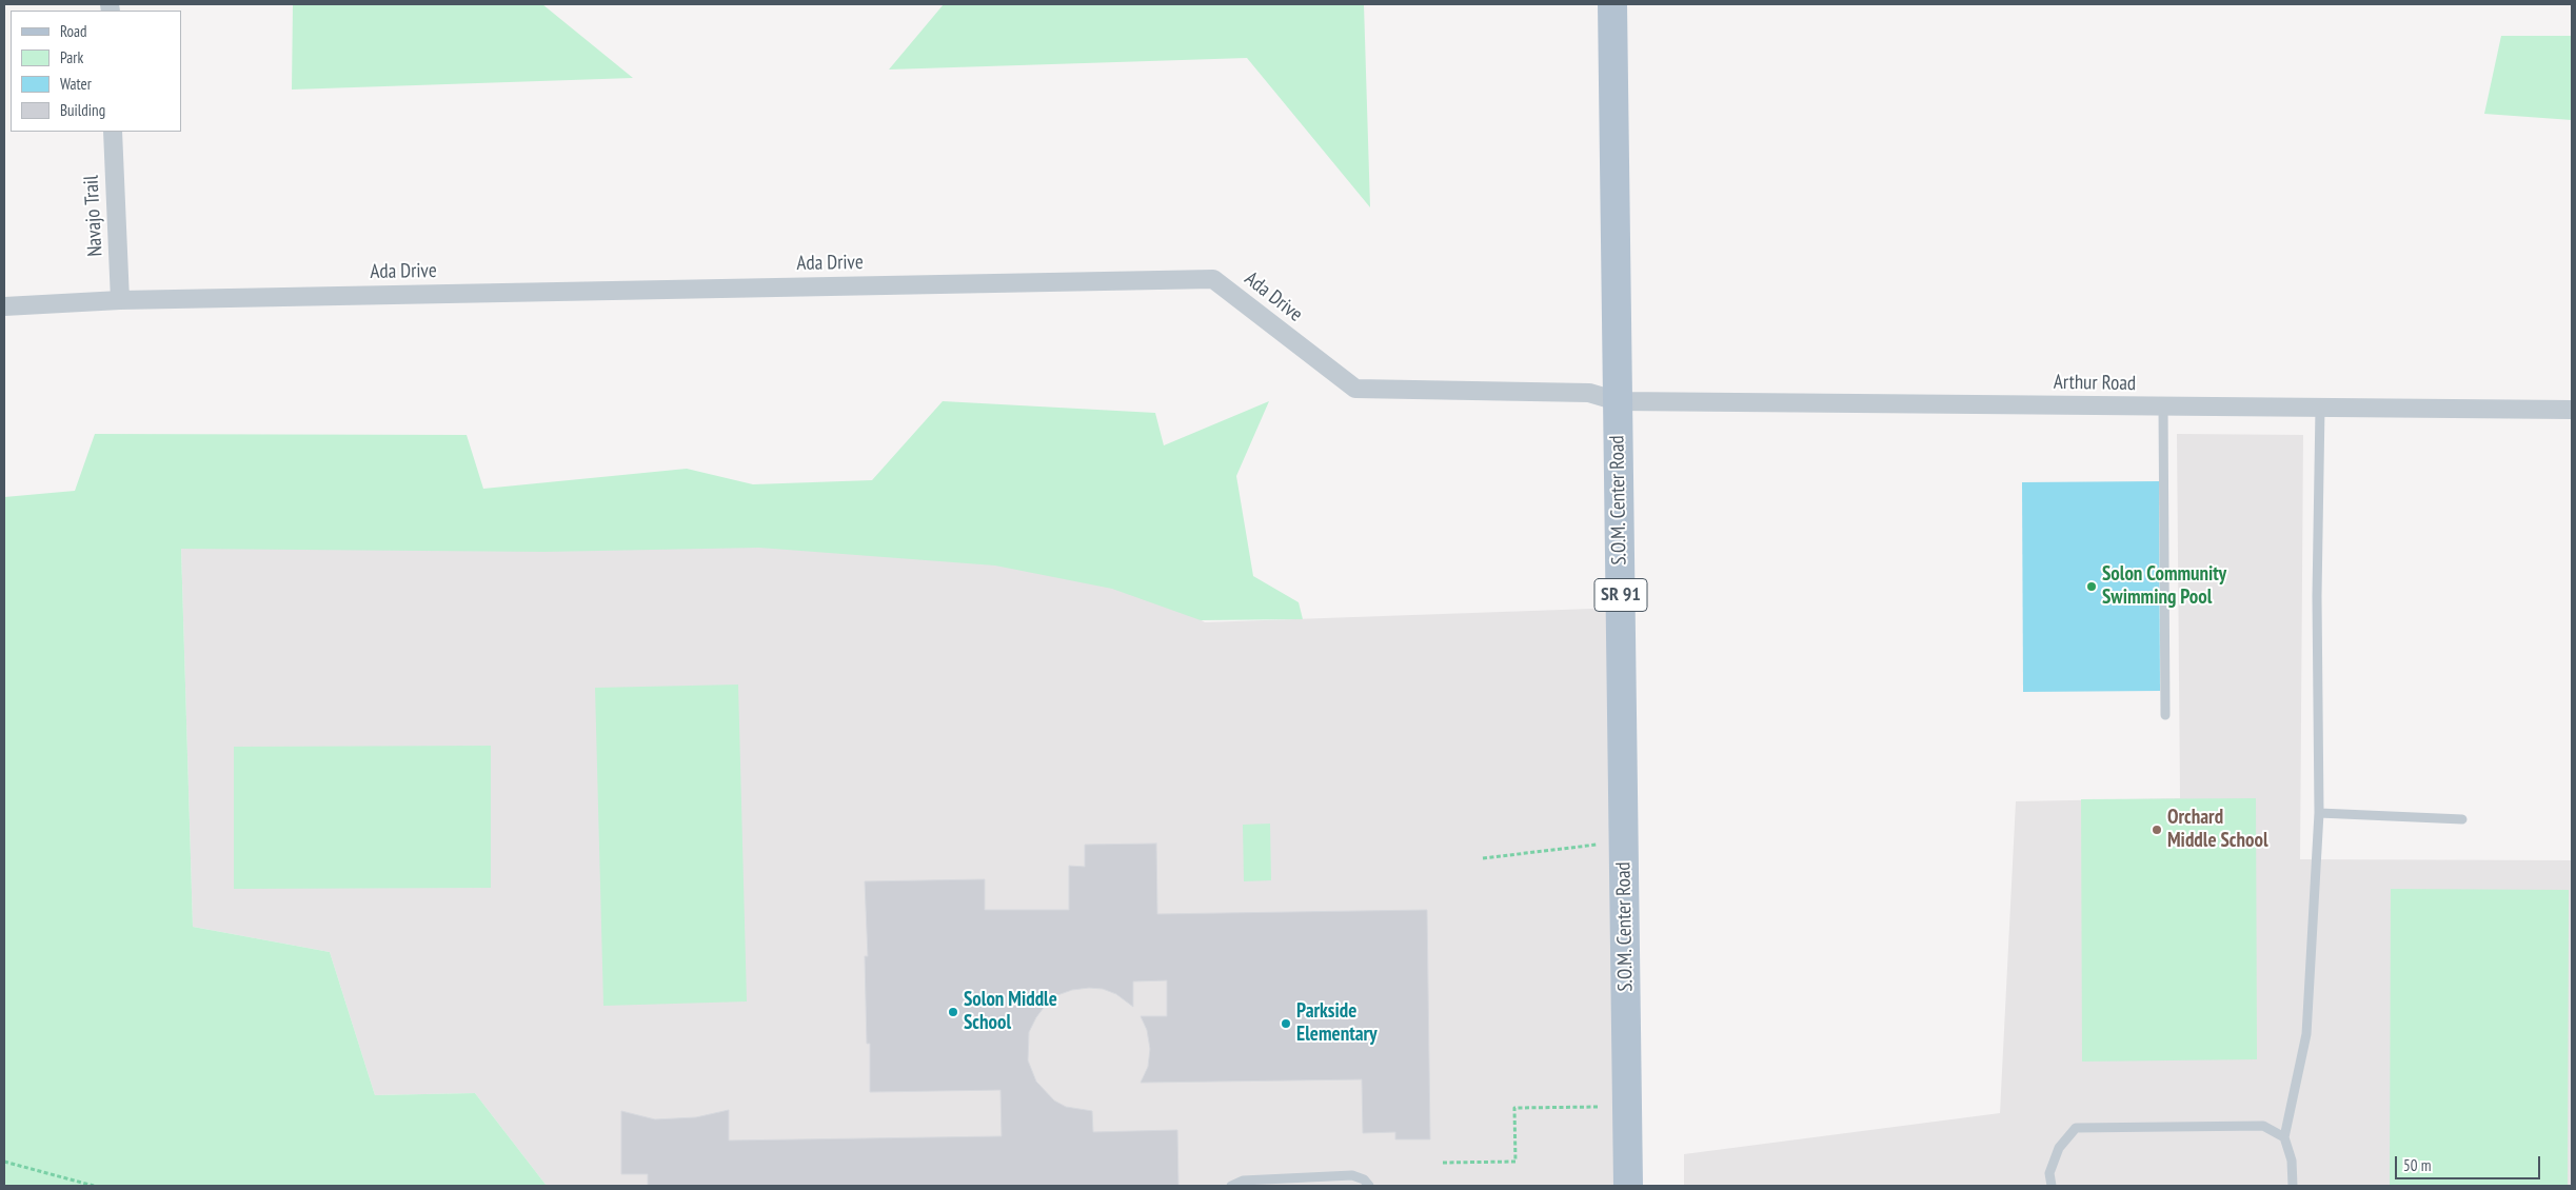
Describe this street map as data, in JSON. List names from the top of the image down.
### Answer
{
  "streets": {
    "main road": ["S.O.M. Center Road", "SR 91"],
    "street": ["Navajo Trail", "Ada Drive", "Arthur Road"]
  },
  "crossings": [
    ["Navajo Trail", "Ada Drive"],
    ["Ada Drive", "Arthur Road"],
    ["Ada Drive", "S.O.M. Center Road"],
    ["Arthur Road", "S.O.M. Center Road"]
  ],
  "places": [
    "Solon Community Swimming Pool",
    "Orchard Middle School",
    "Solon Middle School",
    "Parkside Elementary"
  ],
  "legend": [
    "Road",
    "Park",
    "Water",
    "Building"
  ],
  "scale_bar": "50 m"
}
